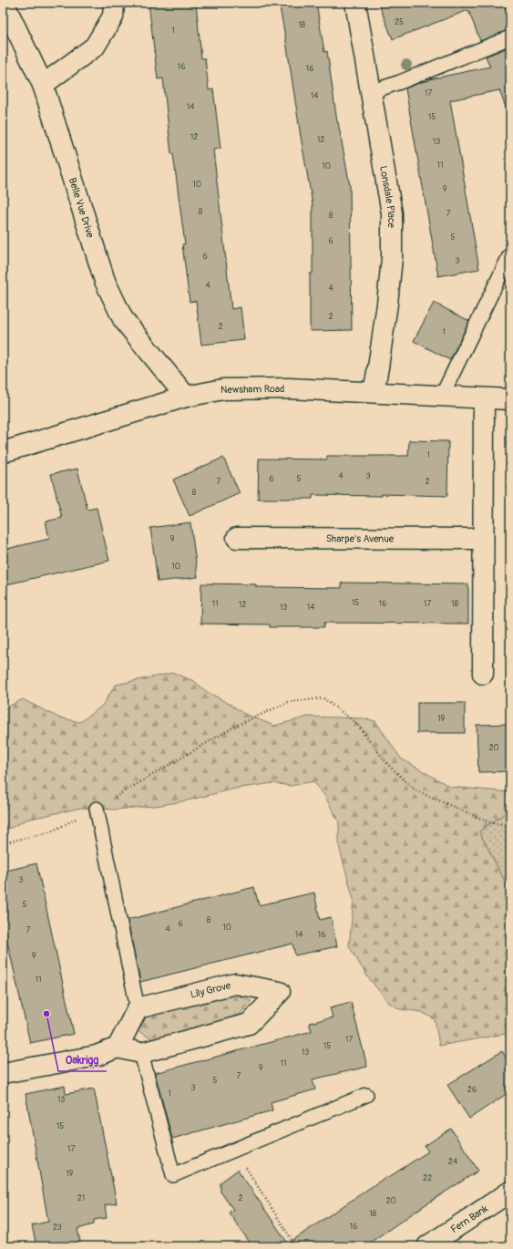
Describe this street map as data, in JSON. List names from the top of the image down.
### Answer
{
  "streets": {
    "street": [
      "Lonsdale Place",
      "Belle Vue Drive",
      "Newsham Road",
      "Sharpe's Avenue",
      "Lily Grove",
      "Fern Bank"
    ]
  },
  "crossings": [
    ["Lonsdale Place", "Newsham Road"],
    ["Belle Vue Drive", "Newsham Road"]
  ],
  "places": ["Oakrigg"],
  "house_numbers": [
    "25",
    "18",
    "1",
    "16",
    "16",
    "17",
    "14",
    "14",
    "15",
    "12",
    "12",
    "13",
    "11",
    "10",
    "10",
    "9",
    "8",
    "7",
    "8",
    "5",
    "6",
    "6",
    "3",
    "4",
    "4",
    "2",
    "2",
    "1",
    "1",
    "4",
    "3",
    "6",
    "5",
    "7",
    "2",
    "8",
    "9",
    "10",
    "15",
    "11",
    "16",
    "17",
    "18",
    "12",
    "13",
    "14",
    "19",
    "20",
    "3",
    "5",
    "8",
    "6",
    "10",
    "4",
    "7",
    "14",
    "16",
    "9",
    "11",
    "17",
    "15",
    "13",
    "11",
    "9",
    "7",
    "5",
    "3",
    "26",
    "1",
    "13",
    "15",
    "17",
    "24",
    "19",
    "22",
    "21",
    "2",
    "20",
    "18",
    "16",
    "23"
  ]
}
